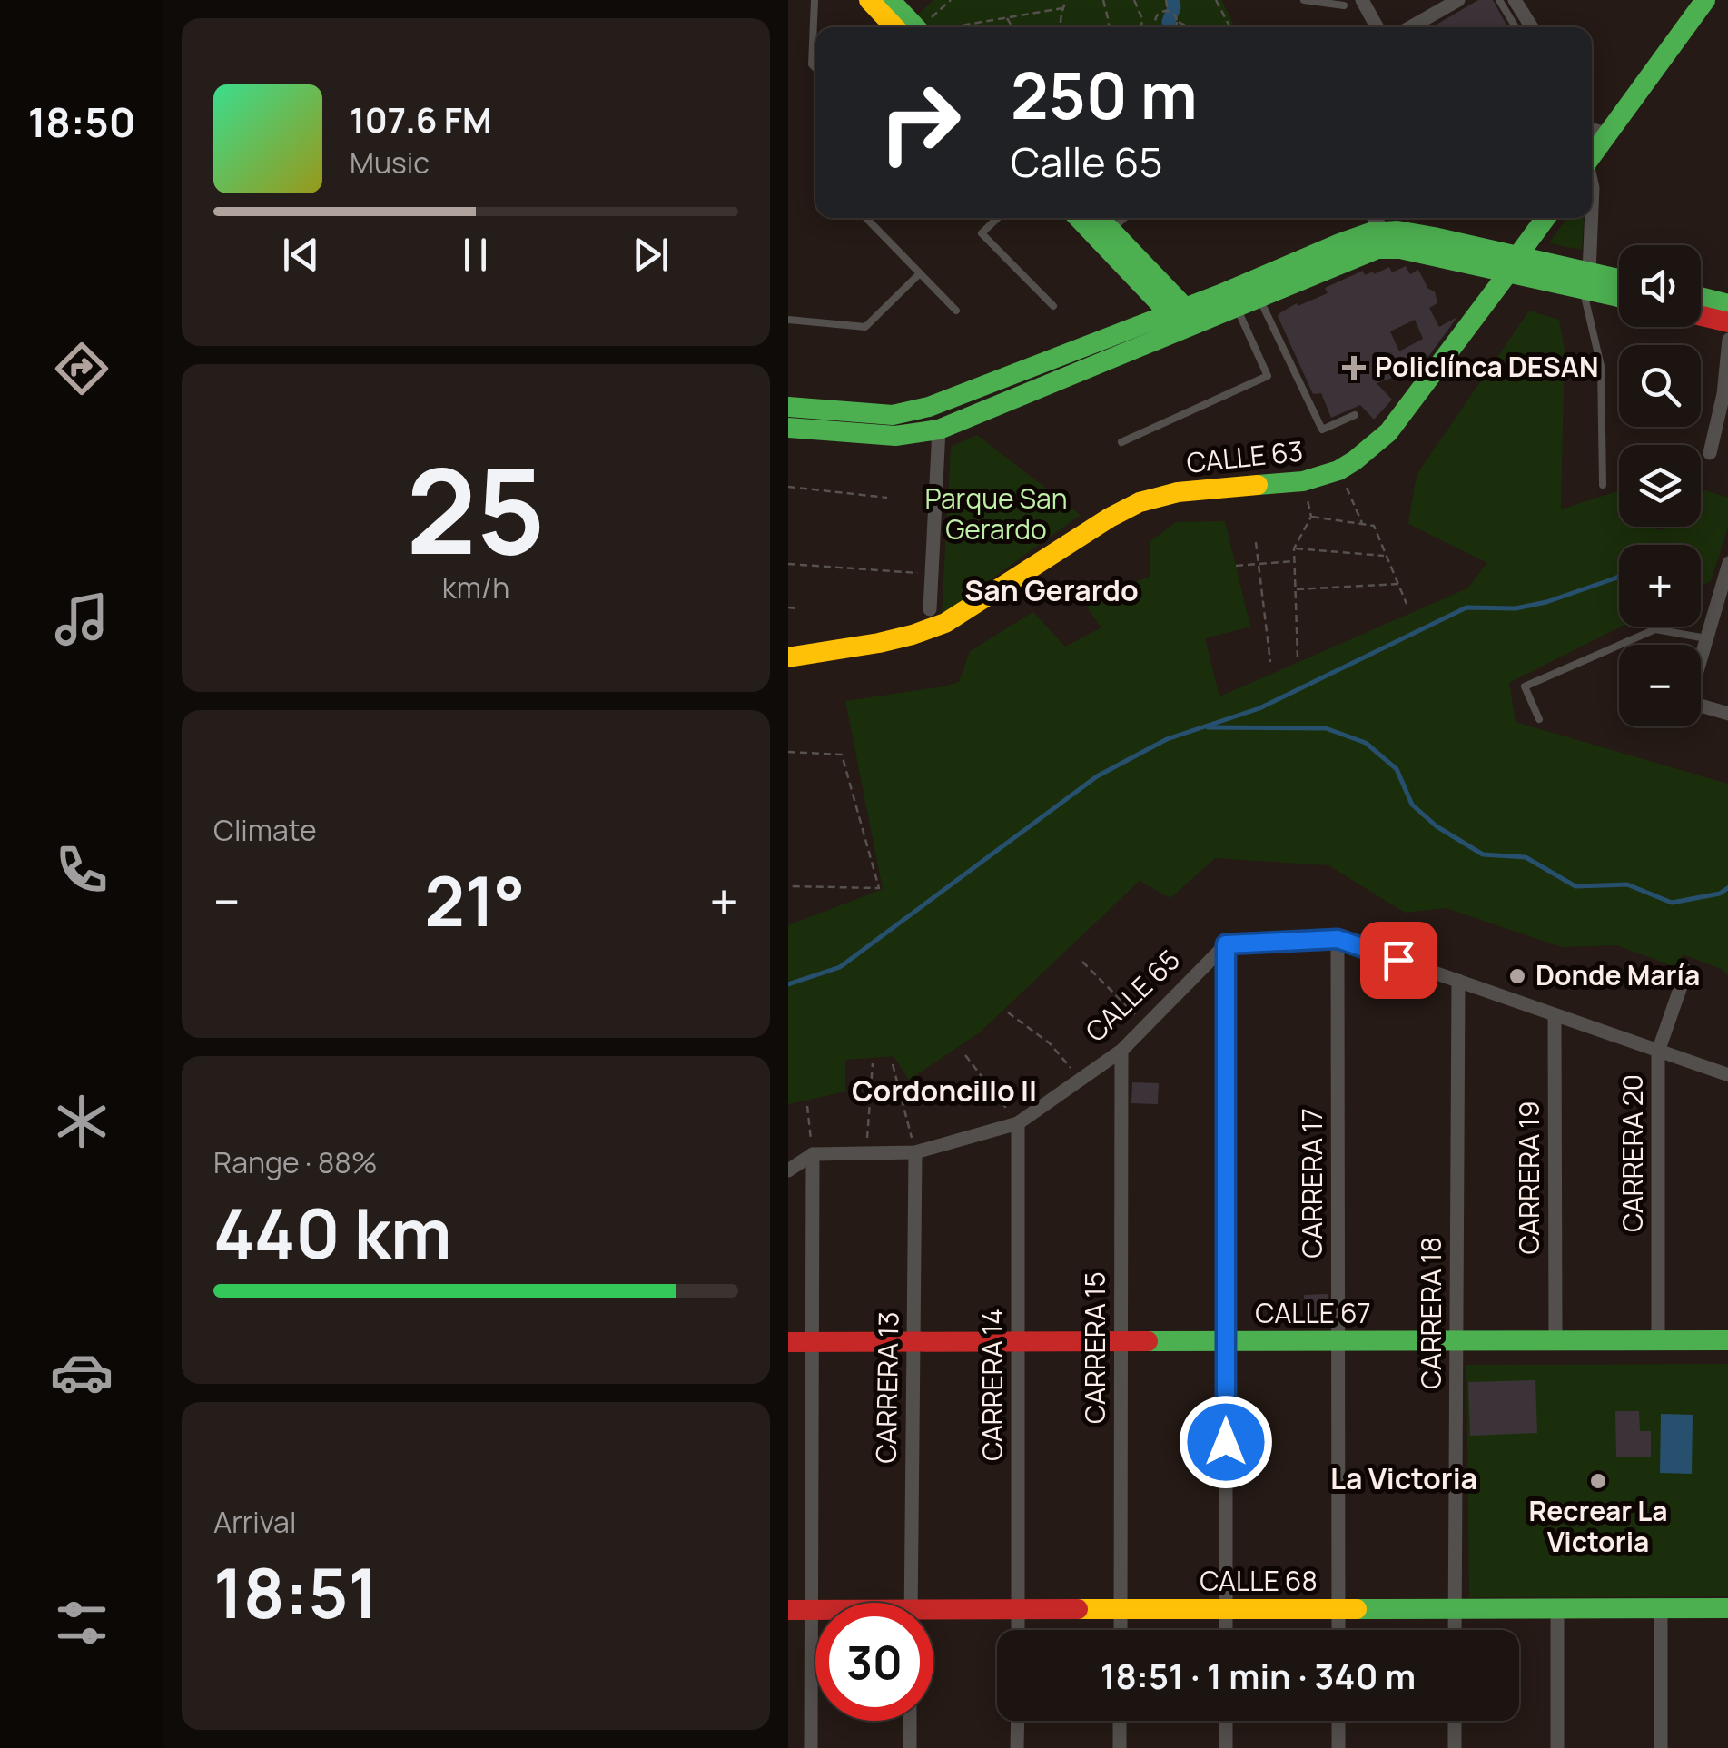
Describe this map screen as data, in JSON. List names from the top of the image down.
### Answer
{
  "streets": {
    "street": [
      "CALLE 63",
      "CALLE 65",
      "CARRERA 20",
      "CARRERA 19",
      "CARRERA 17",
      "CARRERA 18",
      "CALLE 67",
      "CARRERA 15",
      "CARRERA 14",
      "CARRERA 13",
      "CALLE 68"
    ]
  },
  "crossings": [
    ["CALLE 65", "CARRERA 15"],
    ["CALLE 65", "CARRERA 14"],
    ["CALLE 65", "CARRERA 13"],
    ["CARRERA 20", "CALLE 67"],
    ["CARRERA 19", "CALLE 67"],
    ["CARRERA 17", "CALLE 67"],
    ["CARRERA 17", "CALLE 68"],
    ["CARRERA 18", "CALLE 67"],
    ["CARRERA 18", "CALLE 68"],
    ["CALLE 67", "CARRERA 15"],
    ["CALLE 67", "CARRERA 14"],
    ["CALLE 67", "CARRERA 13"],
    ["CARRERA 15", "CALLE 68"],
    ["CARRERA 14", "CALLE 68"]
  ],
  "districts": ["San Gerardo", "Cordoncillo II", "La Victoria"],
  "parks": ["Parque San Gerardo"],
  "places": {
    "health": ["Policlínca DESAN"],
    "other": ["Donde María", "Recrear La Victoria"]
  },
  "page": {
    "tabs": "18:50",
    "turn": ["250 m", "Calle 65"],
    "song": ["107.6 FM", "Music"],
    "map_buttons": ["+", "−"],
    "tile": [
      ["25", "km/h"],
      "Climate",
      ["Range · 88%", "440 km"],
      ["Arrival", "18:51"]
    ],
    "heat": ["−", "21°", "+"],
    "limit": "30",
    "trip": "18:51 · 1 min · 340 m"
  }
}
